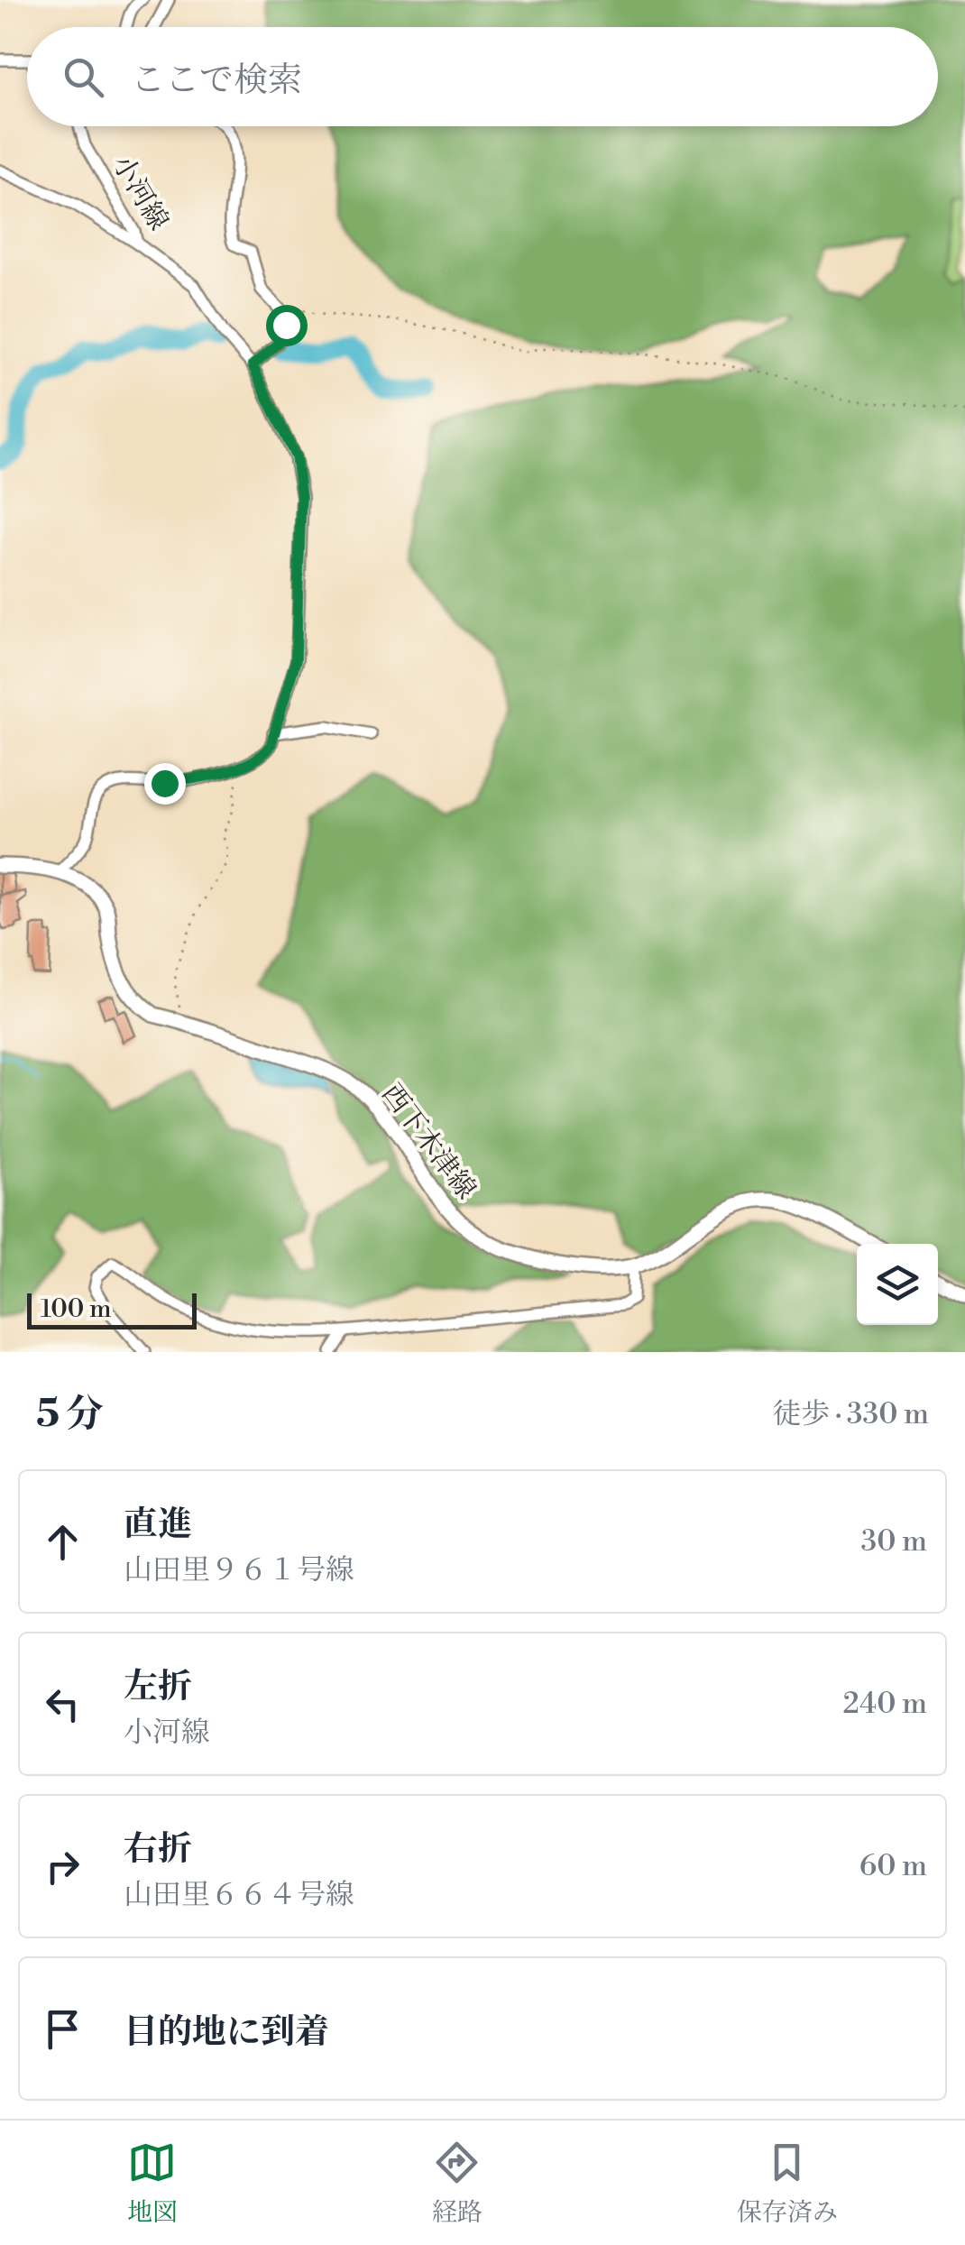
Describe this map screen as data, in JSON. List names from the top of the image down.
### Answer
{
  "streets": {
    "street": ["小河線", "西下木津線"]
  },
  "scale_bar": "100 m",
  "page": {
    "search": "ここで検索",
    "scale": "100 m",
    "heading": ["5 分", "徒歩 · 330 m"],
    "list": [
      ["直進", "山田里９６１号線", "30 m"],
      ["左折", "小河線", "240 m"],
      ["右折", "山田里６６４号線", "60 m"],
      "目的地に到着"
    ],
    "nav": ["地図", "経路", "保存済み"]
  }
}
